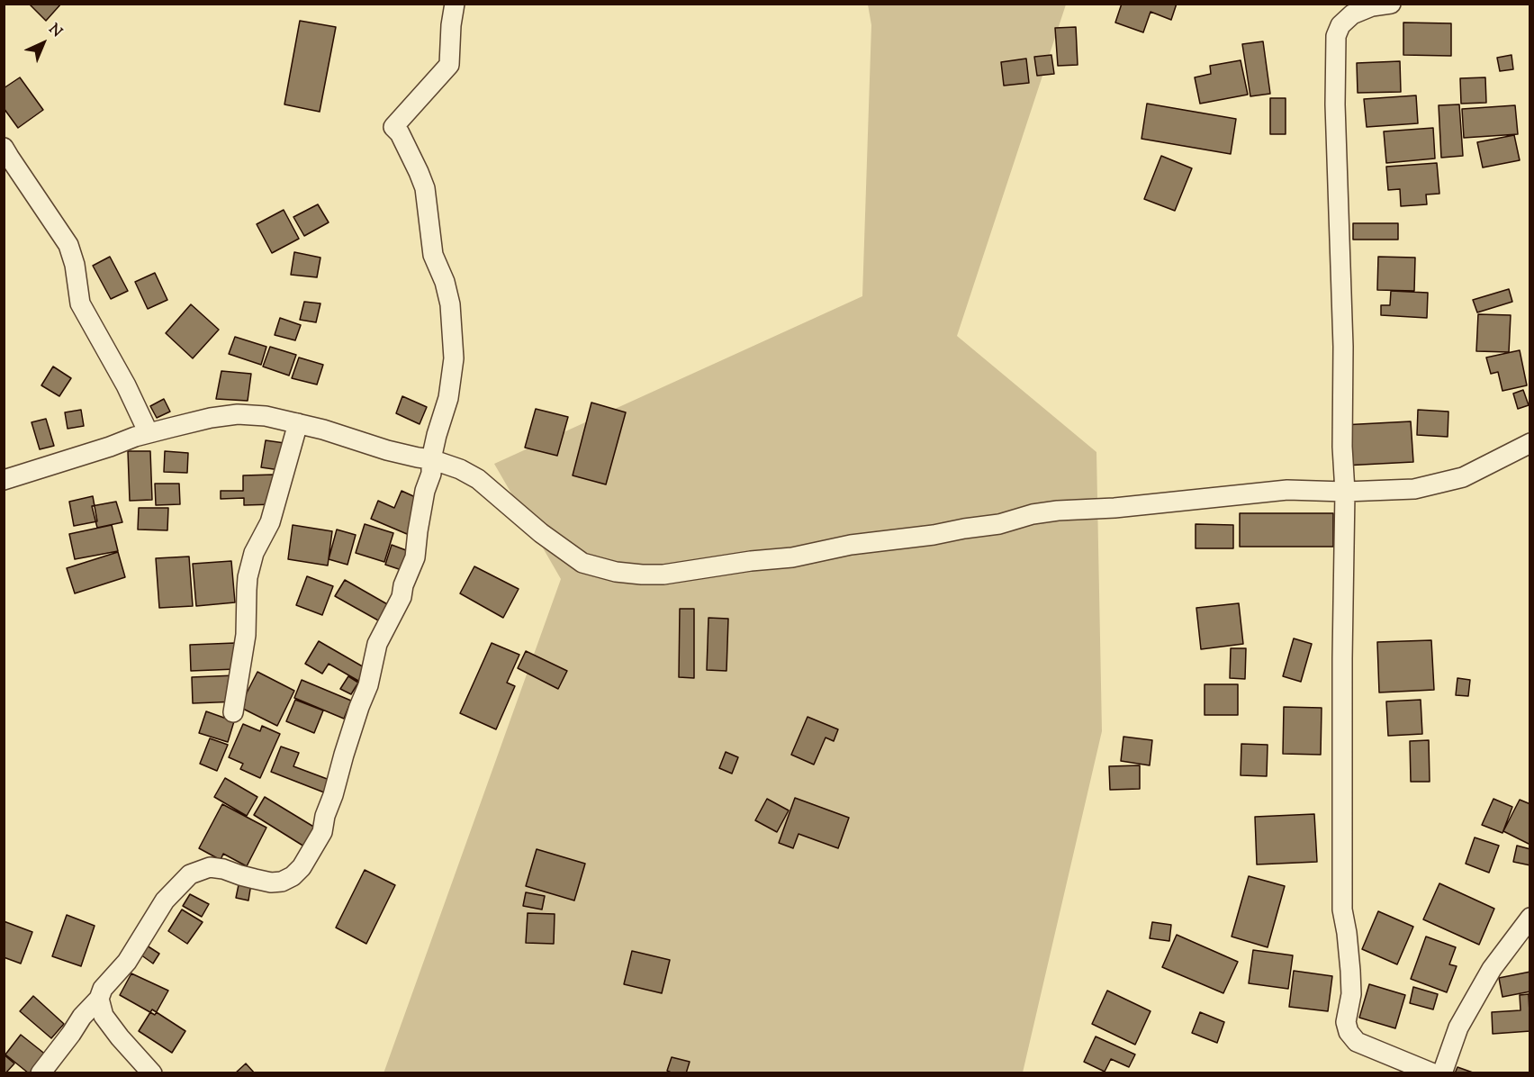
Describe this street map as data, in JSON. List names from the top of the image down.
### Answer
{
  "north": "top right"
}
